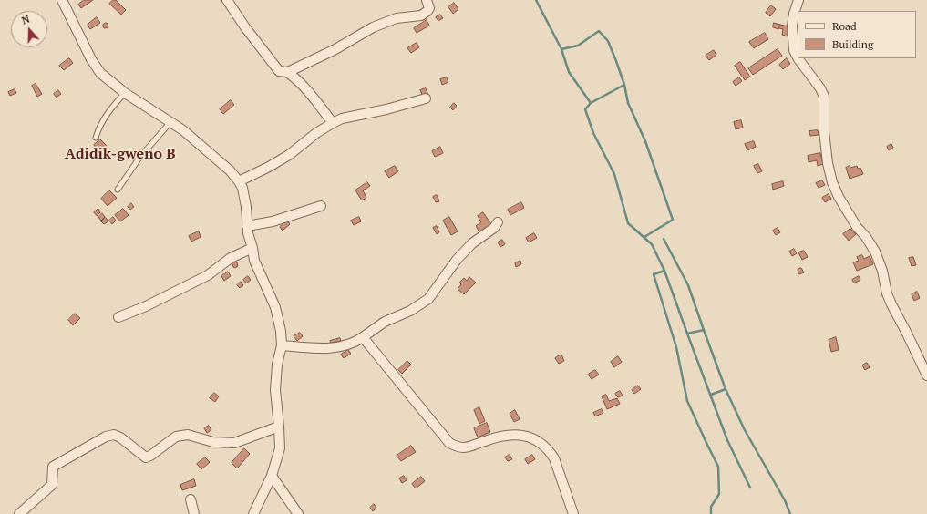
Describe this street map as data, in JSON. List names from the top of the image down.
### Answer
{
  "districts": ["Adidik-gweno B"],
  "legend": ["Road", "Building"],
  "north": "top"
}
